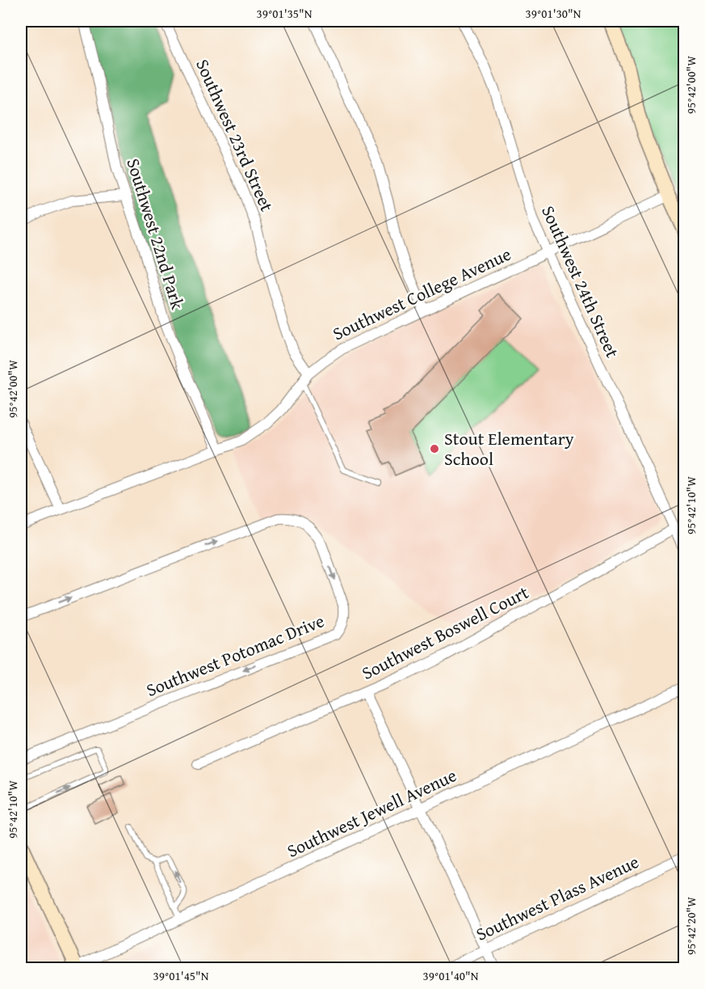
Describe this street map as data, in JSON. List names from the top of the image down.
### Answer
{
  "streets": {
    "street": [
      "Southwest 23rd Street",
      "Southwest 22nd Park",
      "Southwest 24th Street",
      "Southwest College Avenue",
      "Southwest Boswell Court",
      "Southwest Potomac Drive",
      "Southwest Jewell Avenue",
      "Southwest Plass Avenue"
    ]
  },
  "crossings": [
    ["Southwest 23rd Street", "Southwest College Avenue"],
    ["Southwest 22nd Park", "Southwest College Avenue"],
    ["Southwest 24th Street", "Southwest College Avenue"],
    ["Southwest 24th Street", "Southwest Boswell Court"]
  ],
  "places": ["Stout Elementary School"],
  "coordinates": [
    "39°01'35\"N",
    "39°01'30\"N",
    "95°42'00\"W",
    "95°42'10\"W",
    "95°42'20\"W",
    "39°01'45\"N",
    "39°01'40\"N"
  ]
}
